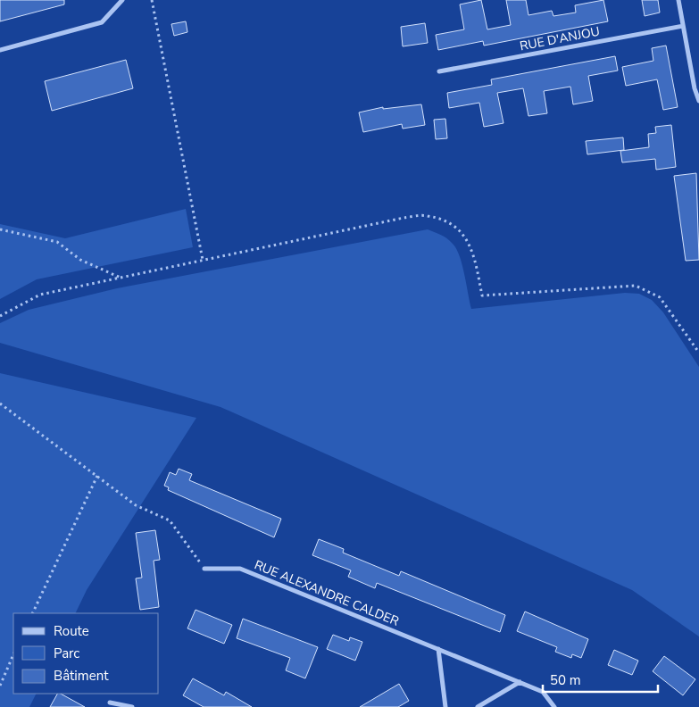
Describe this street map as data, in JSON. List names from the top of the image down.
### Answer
{
  "streets": {
    "street": ["RUE D'ANJOU", "RUE ALEXANDRE CALDER"]
  },
  "legend": ["Route", "Parc", "Bâtiment"],
  "scale_bar": "50 m"
}
